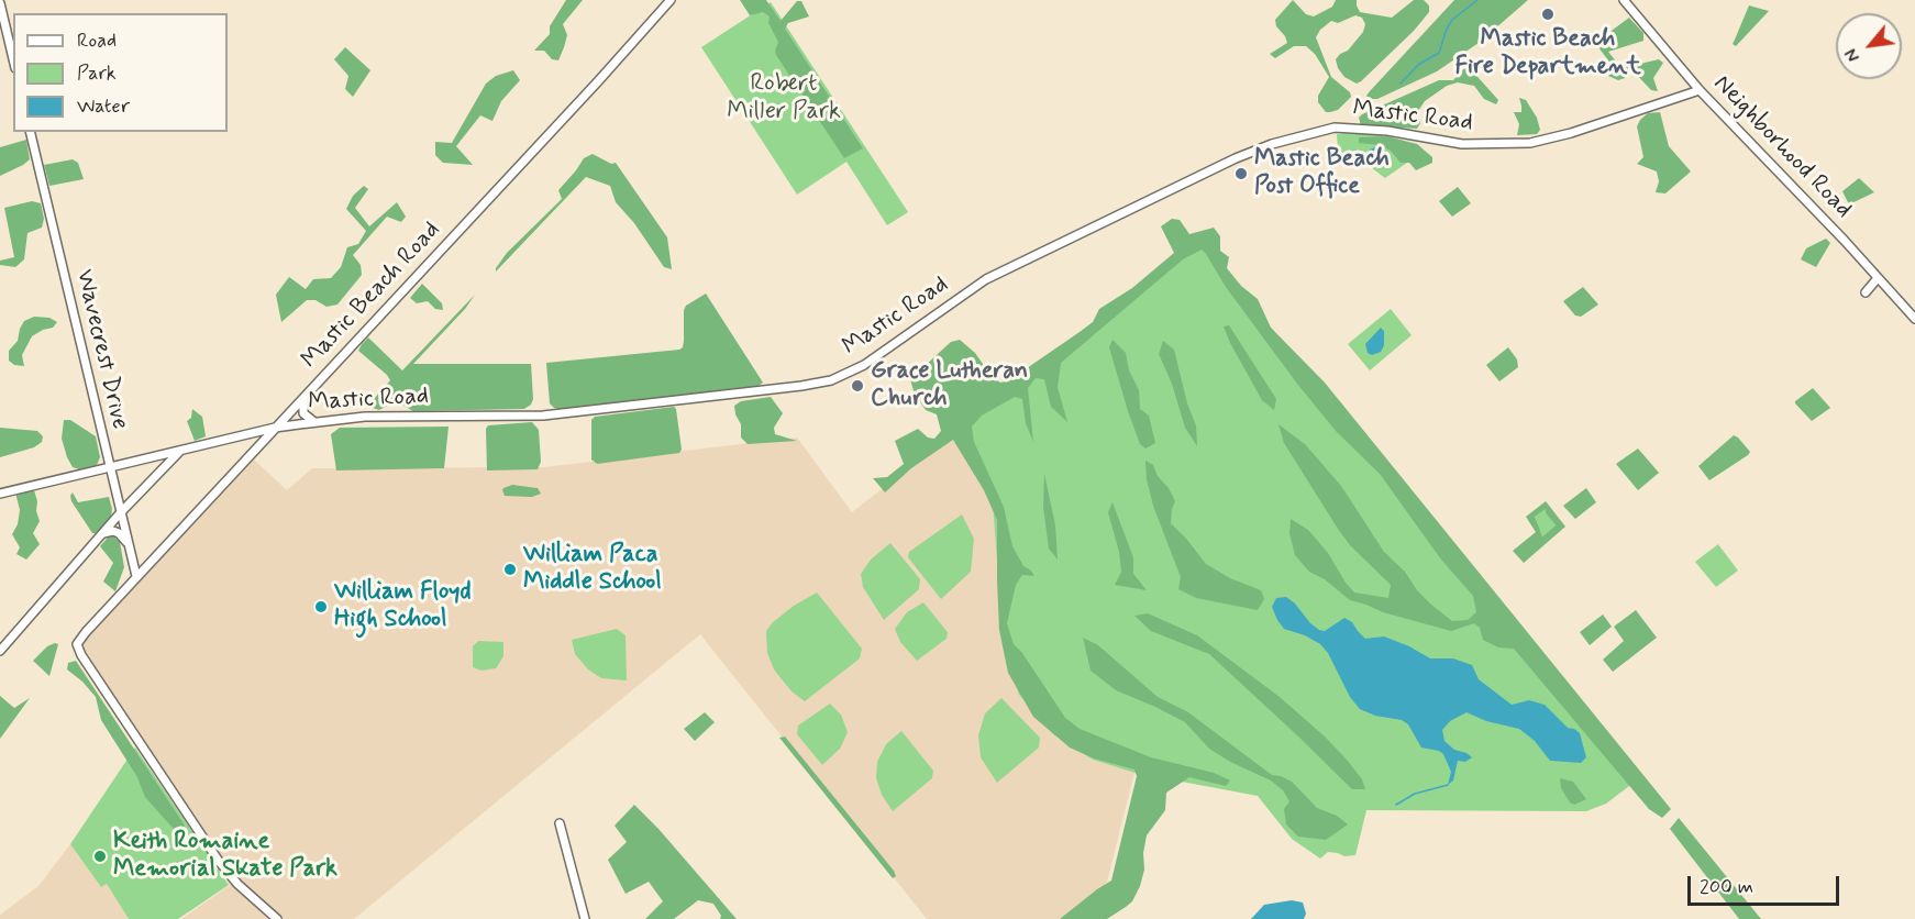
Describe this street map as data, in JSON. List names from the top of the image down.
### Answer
{
  "streets": {
    "street": [
      "Mastic Road",
      "Neighborhood Road",
      "Mastic Beach Road",
      "Wavecrest Drive"
    ]
  },
  "crossings": [
    ["Mastic Road", "Neighborhood Road"],
    ["Mastic Road", "Mastic Beach Road"],
    ["Mastic Road", "Wavecrest Drive"],
    ["Mastic Beach Road", "Wavecrest Drive"]
  ],
  "parks": ["Robert Miller Park"],
  "places": [
    "Mastic Beach Fire Department",
    "Mastic Beach Post Office",
    "Grace Lutheran Church",
    "William Paca Middle School",
    "William Floyd High School",
    "Keith Romaine Memorial Skate Park"
  ],
  "legend": ["Road", "Park", "Water"],
  "scale_bar": "200 m",
  "north": "bottom left"
}
